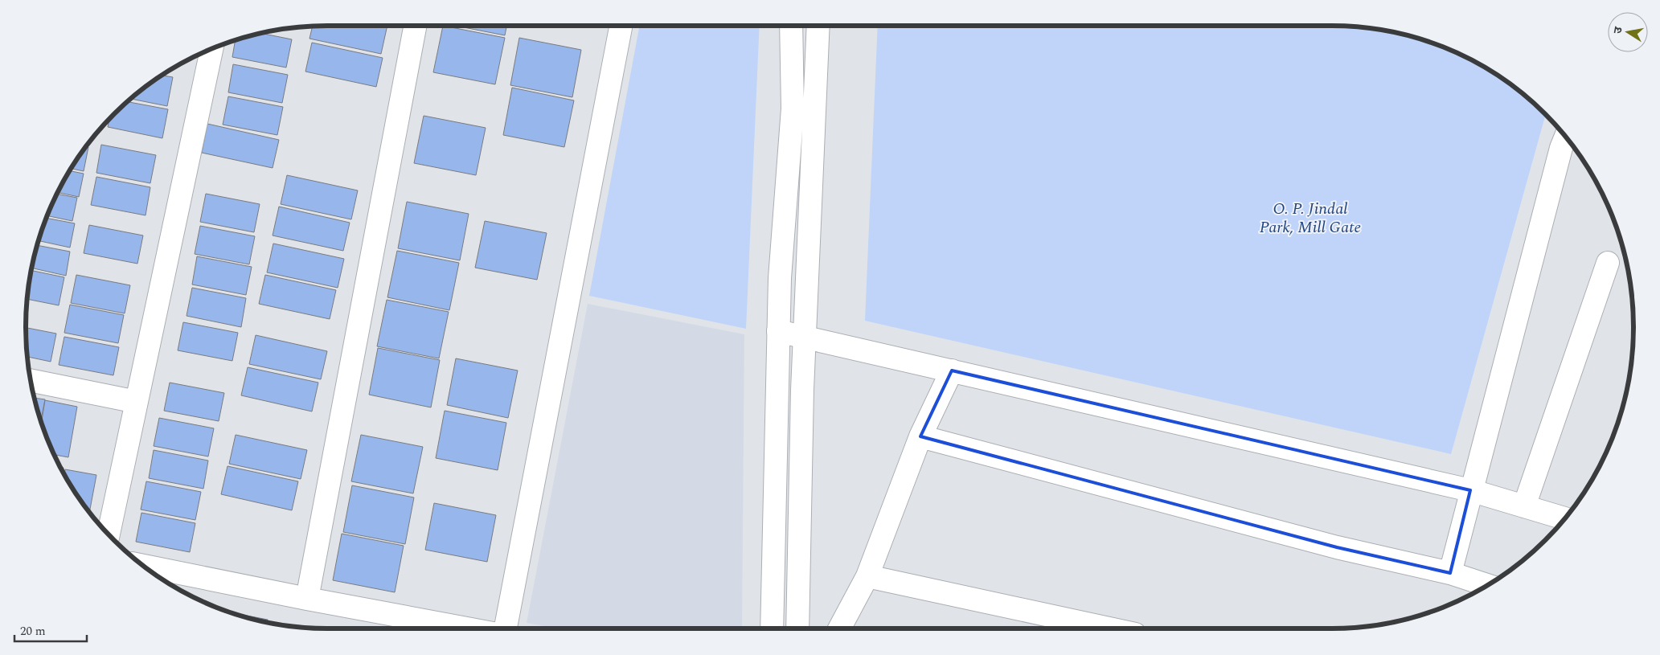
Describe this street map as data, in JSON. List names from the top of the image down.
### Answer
{
  "parks": ["O. P. Jindal Park, Mill Gate"],
  "scale_bar": "20 m",
  "north": "left"
}
